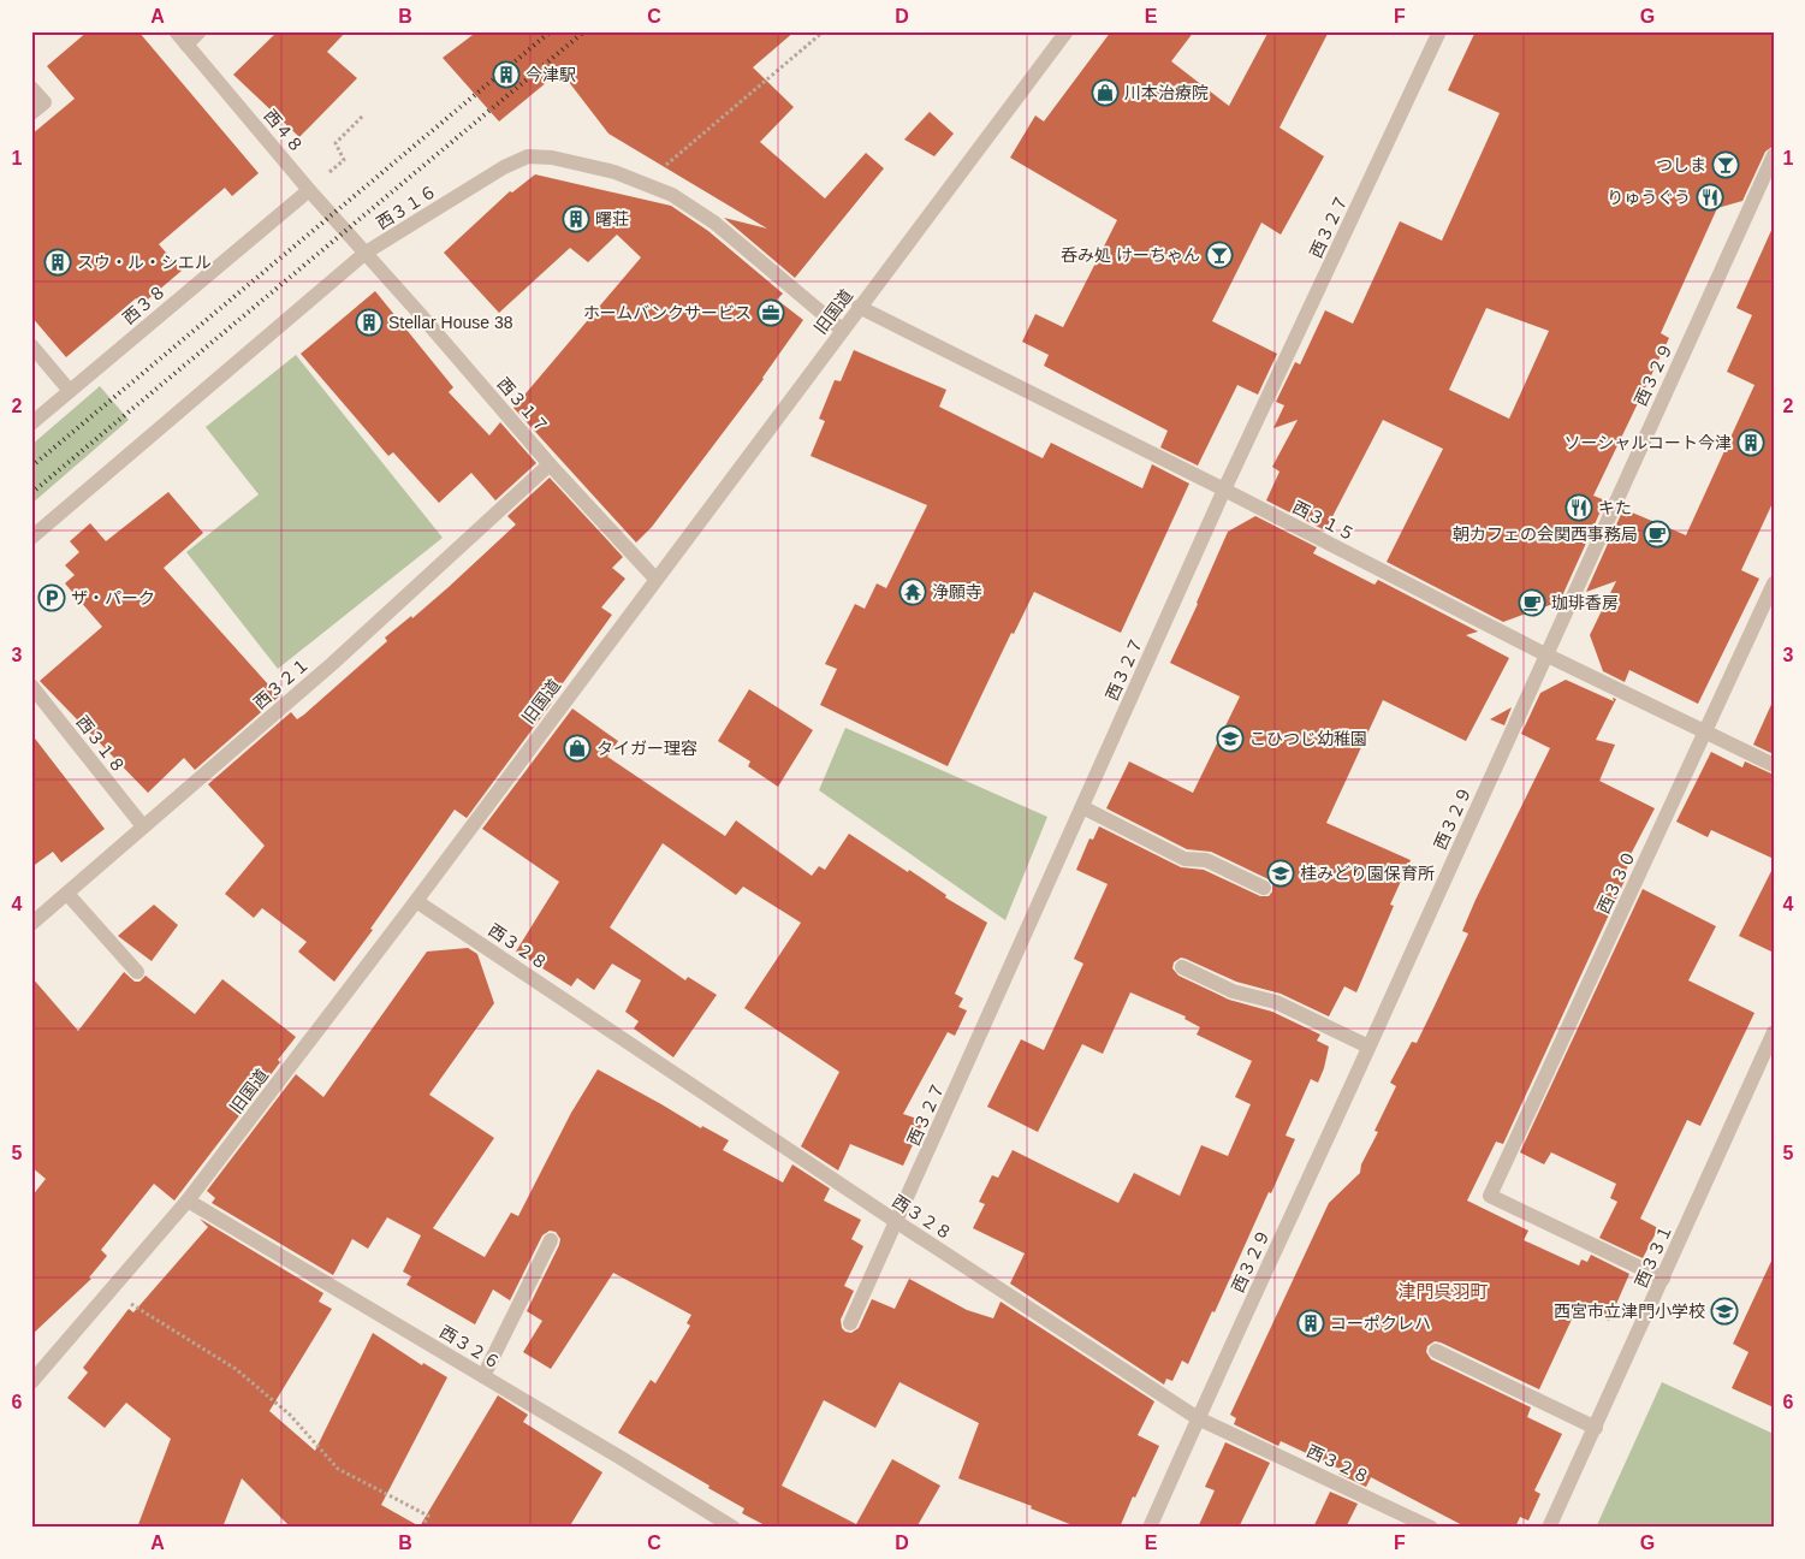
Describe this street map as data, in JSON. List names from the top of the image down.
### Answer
{
  "streets": {
    "street": [
      "西４８",
      "西３１６",
      "西３２７",
      "西３８",
      "旧国道",
      "西３２９",
      "西３１７",
      "西３１５",
      "西３２１",
      "西３１８",
      "西３３０",
      "西３２８",
      "西３３１",
      "西３２６"
    ]
  },
  "crossings": [
    ["西４８", "西３１６"],
    ["西４８", "西３８"],
    ["西４８", "西３１７"],
    ["西３１６", "旧国道"],
    ["西３１６", "西３１７"],
    ["西３２７", "西３１５"],
    ["西３２７", "西３２８"],
    ["旧国道", "西３１７"],
    ["旧国道", "西３１５"],
    ["旧国道", "西３２８"],
    ["旧国道", "西３２６"],
    ["西３２９", "西３１５"],
    ["西３２９", "西３２８"],
    ["西３１７", "西３２１"],
    ["西３１５", "西３３０"],
    ["西３２１", "西３１８"],
    ["西３３０", "西３３１"]
  ],
  "districts": ["津門呉羽町"],
  "places": {
    "building": [
      "今津駅",
      "曙荘",
      "スウ・ル・シエル",
      "Stellar House 38",
      "ソーシャルコート今津",
      "コーポクレハ"
    ],
    "shop": ["川本治療院", "タイガー理容"],
    "bar": ["つしま", "呑み処 けーちゃん"],
    "restaurant": ["りゅうぐう", "キた"],
    "office": ["ホームバンクサービス"],
    "cafe": ["朝カフェの会関西事務局", "珈琲香房"],
    "temple": ["浄願寺"],
    "parking": ["ザ・パーク"],
    "school or university": ["こひつじ幼稚園", "桂みどり園保育所", "西宮市立津門小学校"]
  },
  "grid": {
    "columns": [
      "A",
      "B",
      "C",
      "D",
      "E",
      "F",
      "G"
    ],
    "rows": [
      "1",
      "2",
      "3",
      "4",
      "5",
      "6"
    ]
  }
}
